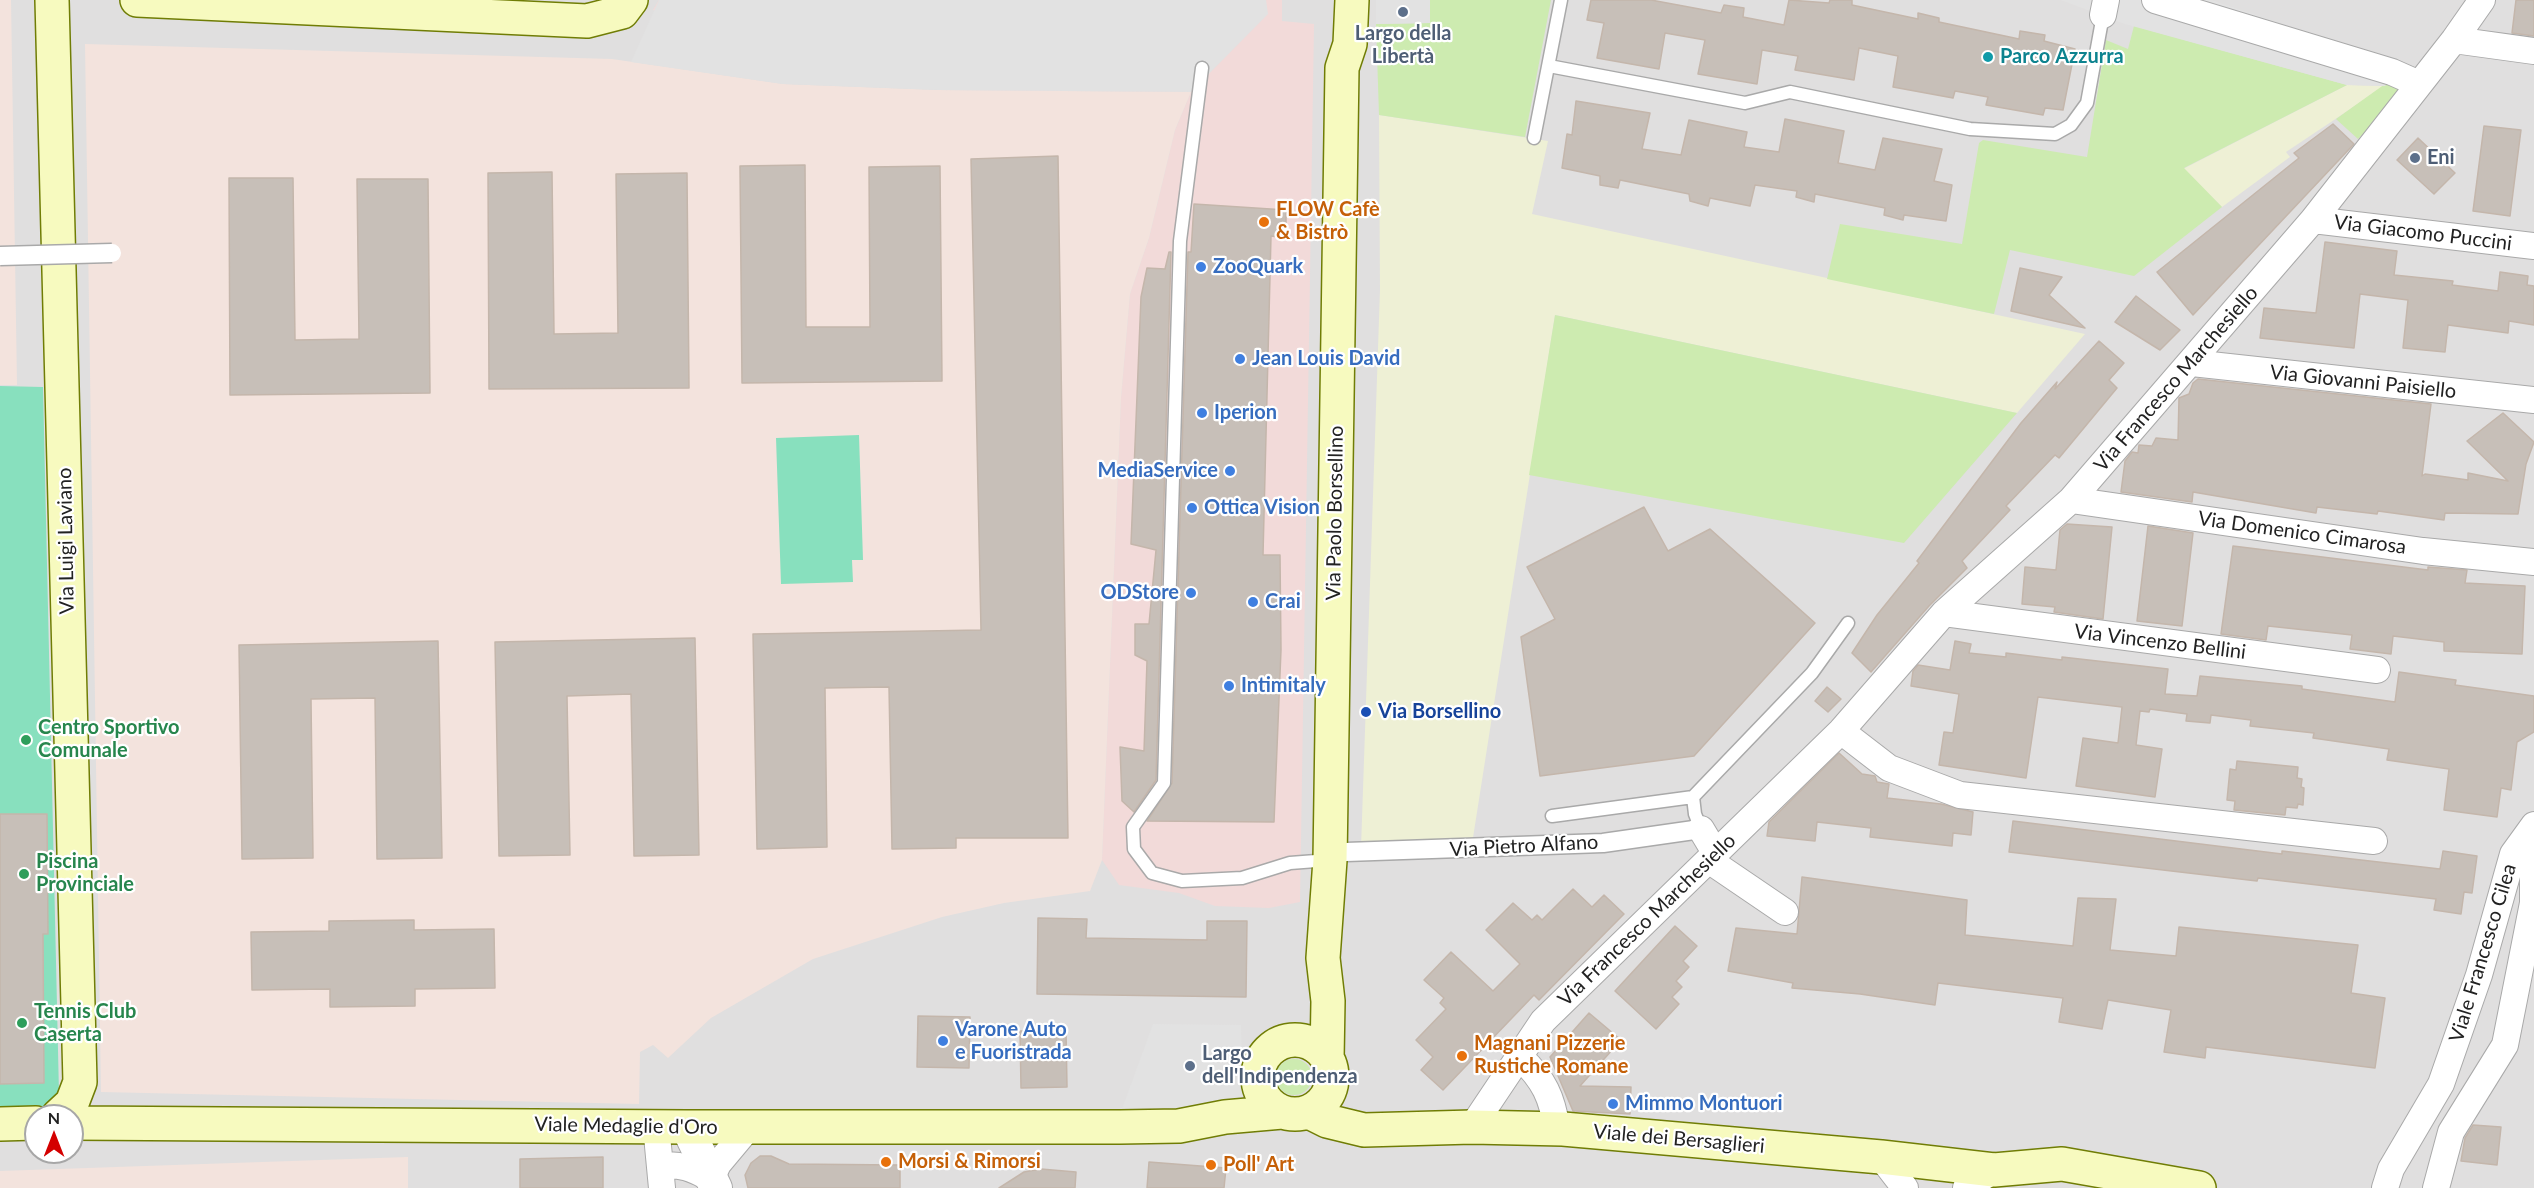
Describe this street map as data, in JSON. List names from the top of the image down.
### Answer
{
  "streets": {
    "main road": [
      "Via Paolo Borsellino",
      "Via Luigi Laviano",
      "Viale Medaglie d'Oro",
      "Viale dei Bersaglieri"
    ],
    "street": [
      "Via Giacomo Puccini",
      "Via Francesco Marchesiello",
      "Via Giovanni Paisiello",
      "Via Domenico Cimarosa",
      "Via Vincenzo Bellini",
      "Via Pietro Alfano",
      "Viale Francesco Cilea"
    ]
  },
  "crossings": [
    ["Via Giacomo Puccini", "Via Francesco Marchesiello"],
    ["Via Francesco Marchesiello", "Via Giovanni Paisiello"],
    ["Via Francesco Marchesiello", "Via Domenico Cimarosa"],
    ["Via Francesco Marchesiello", "Via Vincenzo Bellini"],
    ["Via Francesco Marchesiello", "Viale dei Bersaglieri"],
    ["Via Paolo Borsellino", "Via Pietro Alfano"],
    ["Via Paolo Borsellino", "Viale Medaglie d'Oro"],
    ["Viale Medaglie d'Oro", "Viale dei Bersaglieri"]
  ],
  "places": [
    "Largo della Libertà",
    "Parco Azzurra",
    "Eni",
    "FLOW Cafè & Bistrò",
    "ZooQuark",
    "Jean Louis David",
    "Iperion",
    "MediaService",
    "Ottica Vision",
    "ODStore",
    "Crai",
    "Intimitaly",
    "Via Borsellino",
    "Centro Sportivo Comunale",
    "Piscina Provinciale",
    "Tennis Club Caserta",
    "Varone Auto e Fuoristrada",
    "Magnani Pizzerie Rustiche Romane",
    "Largo dell'Indipendenza",
    "Mimmo Montuori",
    "Morsi & Rimorsi",
    "Poll' Art"
  ],
  "north": "top"
}
